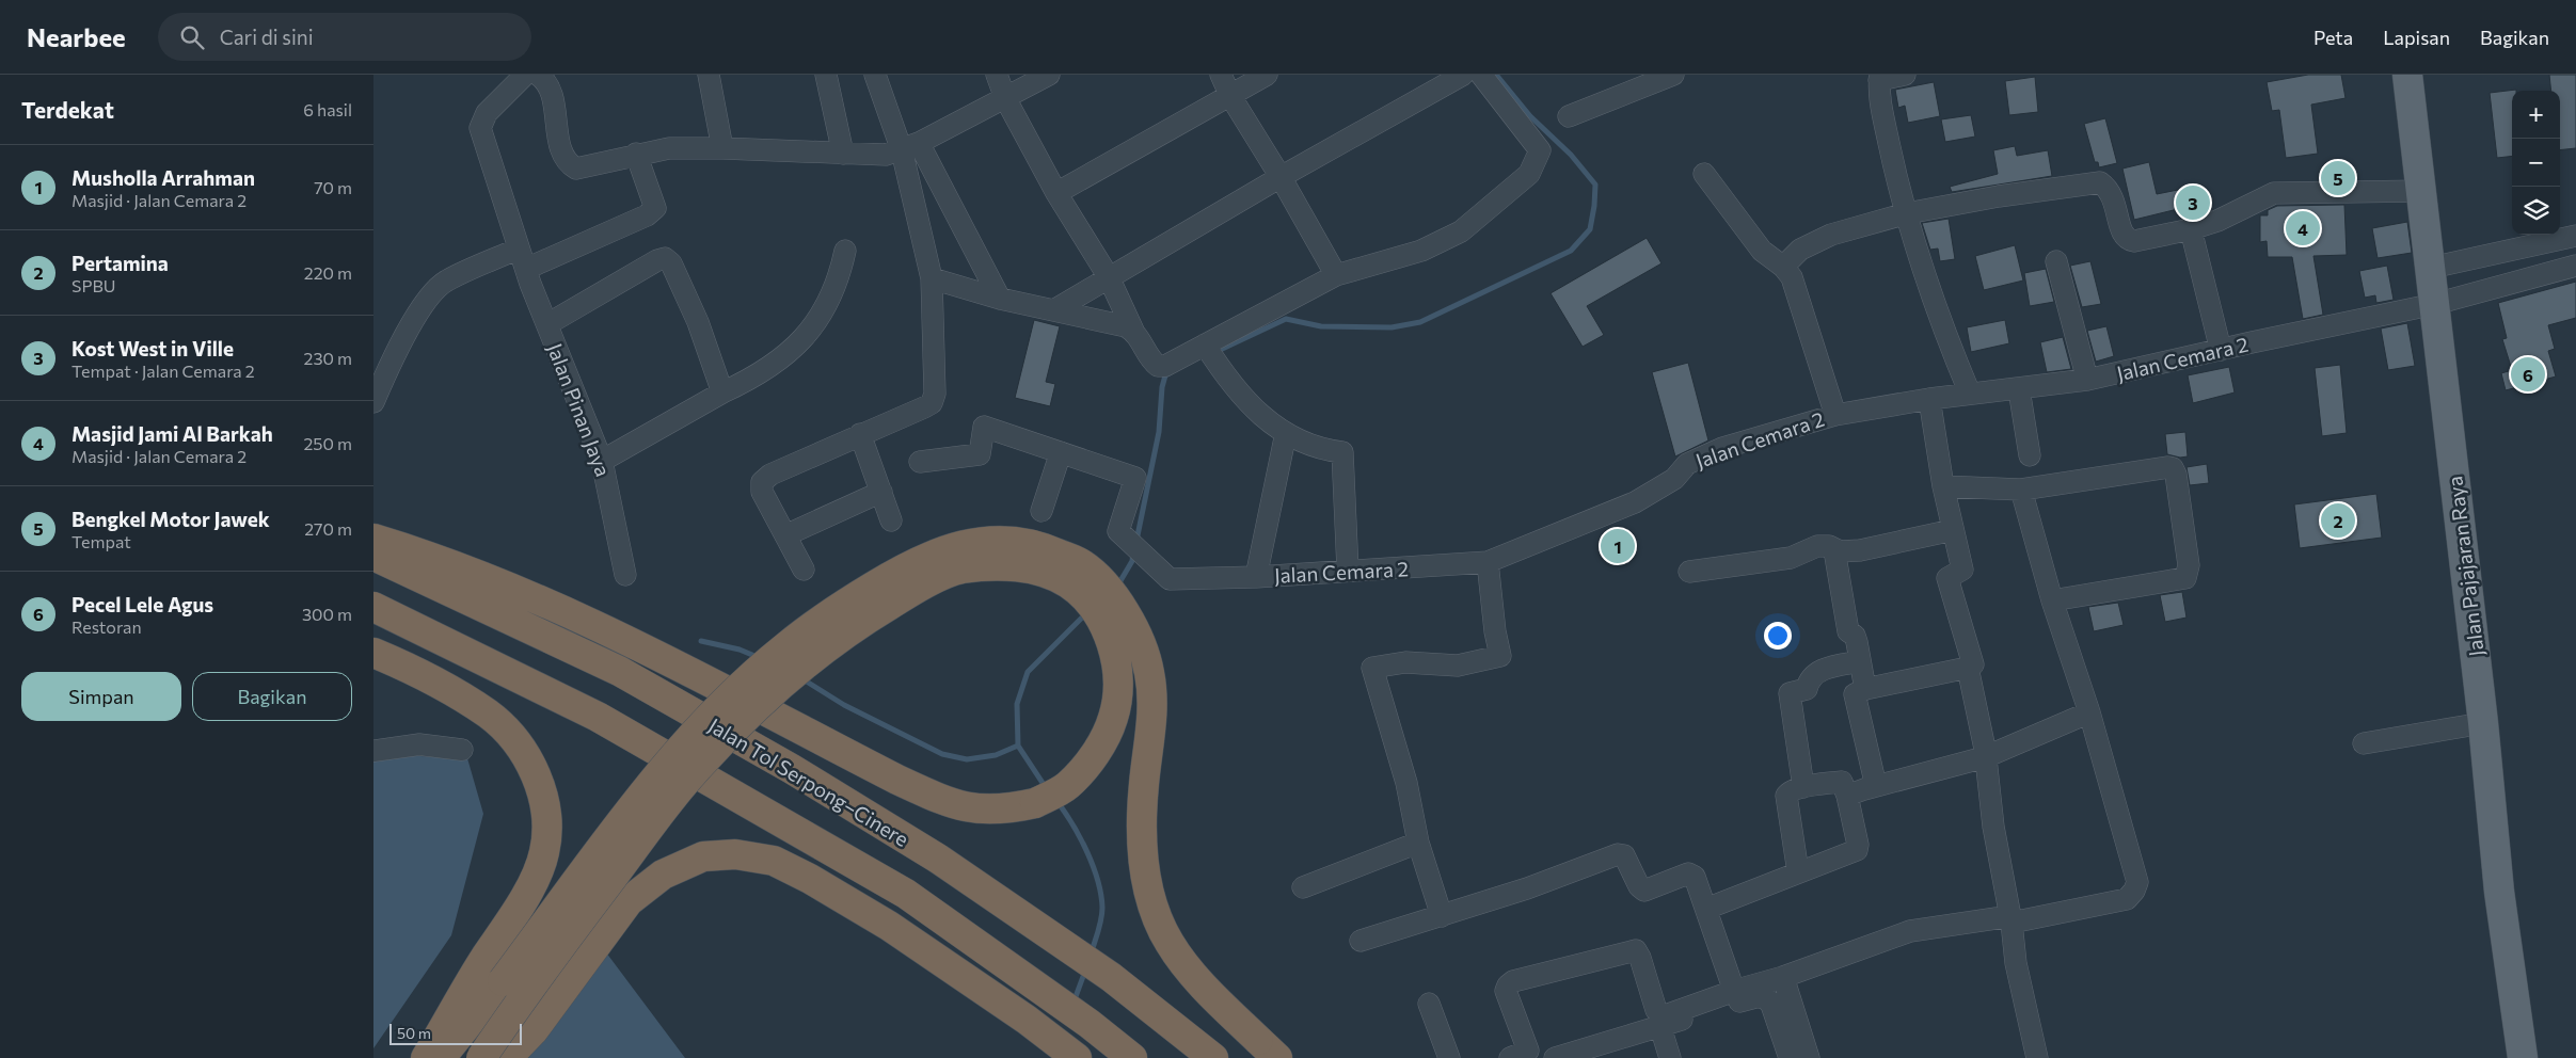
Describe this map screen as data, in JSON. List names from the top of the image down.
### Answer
{
  "streets": {
    "highway": ["Jalan Tol Serpong–Cinere"],
    "main road": ["Jalan Pajajaran Raya"],
    "street": ["Jalan Cemara 2", "Jalan Pinan Jaya"]
  },
  "crossings": [
    ["Jalan Cemara 2", "Jalan Pajajaran Raya"]
  ],
  "scale_bar": "50 m",
  "page": {
    "header": "Nearbee",
    "search": "Cari di sini",
    "nav": ["Peta", "Lapisan", "Bagikan"],
    "heading": ["Terdekat", "6 hasil"],
    "map_buttons": ["+", "−"],
    "list": [
      {
        "mark": "1",
        "name": "Musholla Arrahman",
        "note": "Masjid · Jalan Cemara 2",
        "value": "70 m"
      },
      {
        "mark": "2",
        "name": "Pertamina",
        "note": "SPBU",
        "value": "220 m"
      },
      {
        "mark": "3",
        "name": "Kost West in Ville",
        "note": "Tempat · Jalan Cemara 2",
        "value": "230 m"
      },
      {
        "mark": "4",
        "name": "Masjid Jami Al Barkah",
        "note": "Masjid · Jalan Cemara 2",
        "value": "250 m"
      },
      {
        "mark": "5",
        "name": "Bengkel Motor Jawek",
        "note": "Tempat",
        "value": "270 m"
      },
      {
        "mark": "6",
        "name": "Pecel Lele Agus",
        "note": "Restoran",
        "value": "300 m"
      }
    ],
    "pins": [
      "5",
      "3",
      "4",
      "6",
      "2",
      "1"
    ],
    "buttons": ["Simpan", "Bagikan"],
    "scale": "50 m"
  }
}
